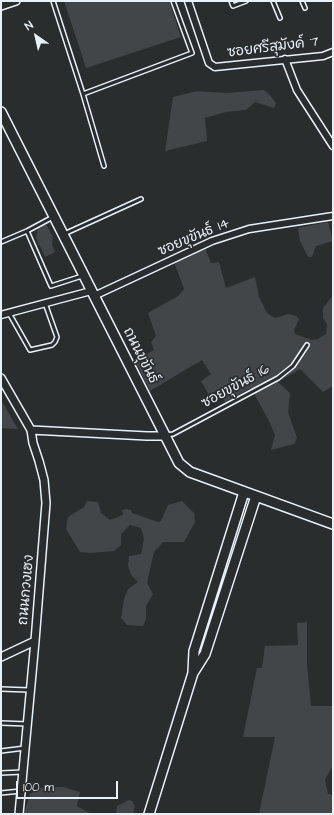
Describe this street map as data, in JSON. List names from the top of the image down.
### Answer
{
  "streets": {
    "main road": ["ถนนขุขันธ์"],
    "street": ["ซอยศรีสุมังค์ 7", "ซอยขุขันธ์ 14", "ถนนกวงเฮง"],
    "lane": ["ซอยขุขันธ์ 16"]
  },
  "crossings": [
    ["ซอยขุขันธ์ 14", "ถนนขุขันธ์"],
    ["ถนนขุขันธ์", "ซอยขุขันธ์ 16"]
  ],
  "scale_bar": "100 m",
  "north": "top left"
}
